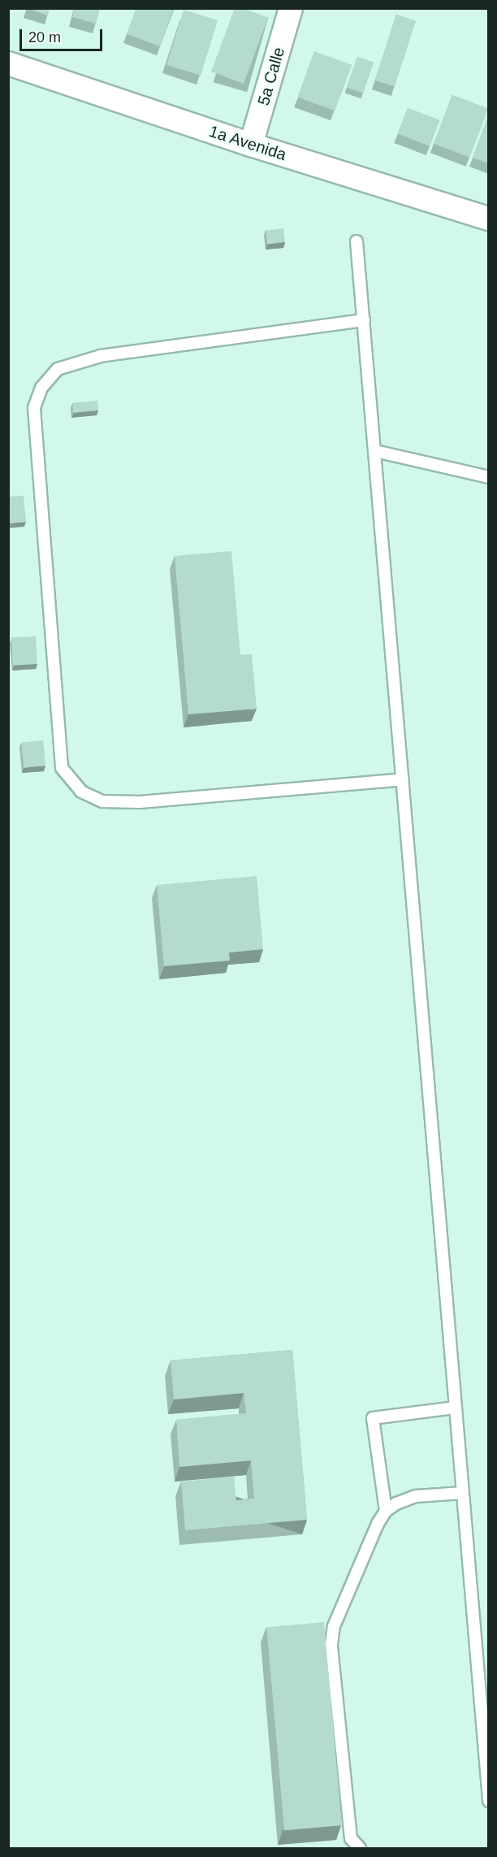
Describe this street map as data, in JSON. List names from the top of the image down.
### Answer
{
  "streets": {
    "street": ["5a Calle", "1a Avenida"]
  },
  "crossings": [
    ["5a Calle", "1a Avenida"]
  ],
  "scale_bar": "20 m"
}
